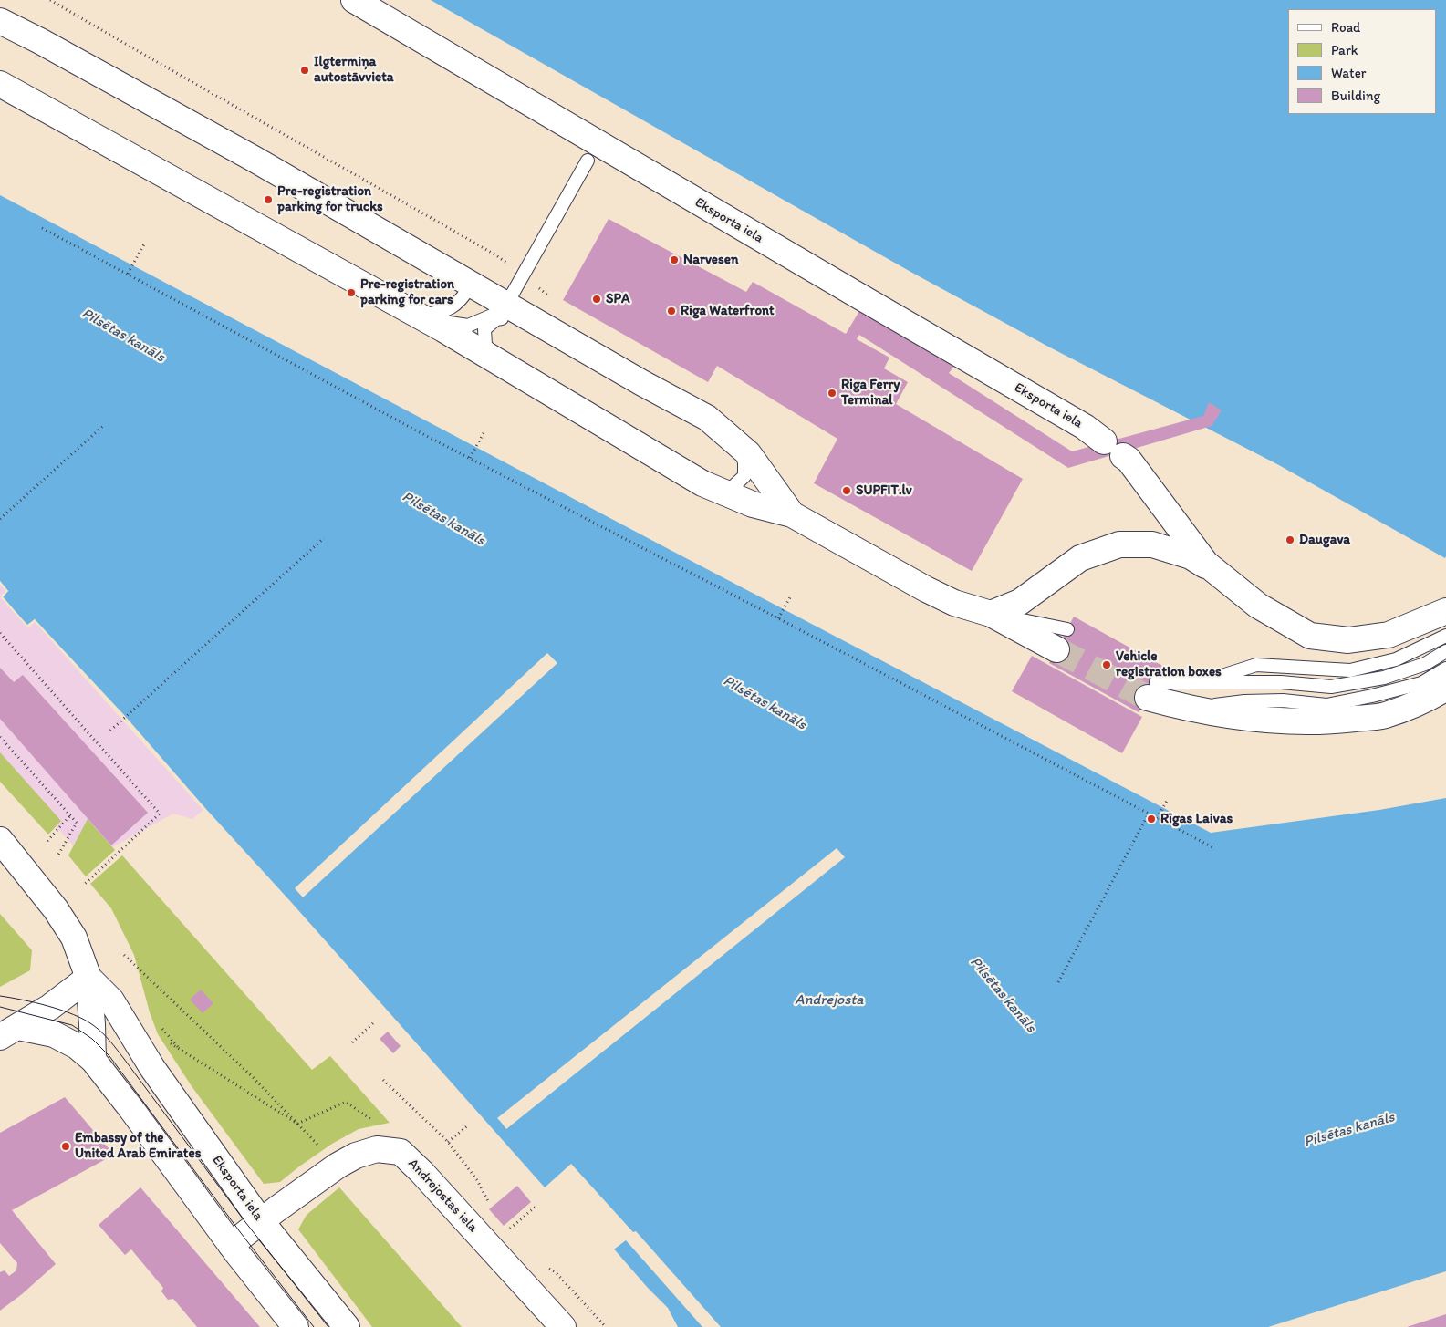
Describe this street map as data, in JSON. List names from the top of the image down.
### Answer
{
  "streets": {
    "street": ["Eksporta iela", "Andrejostas iela"]
  },
  "crossings": [
    ["Eksporta iela", "Andrejostas iela"]
  ],
  "water": ["Pilsētas kanāls", "Andrejosta"],
  "places": [
    "Ilgtermiņa autostāvvieta",
    "Pre-registration parking for trucks",
    "Narvesen",
    "Pre-registration parking for cars",
    "SPA",
    "Riga Waterfront",
    "Riga Ferry Terminal",
    "SUPFIT.lv",
    "Daugava",
    "Vehicle registration boxes",
    "Rīgas Laivas",
    "Embassy of the United Arab Emirates"
  ],
  "legend": [
    "Road",
    "Park",
    "Water",
    "Building"
  ]
}
